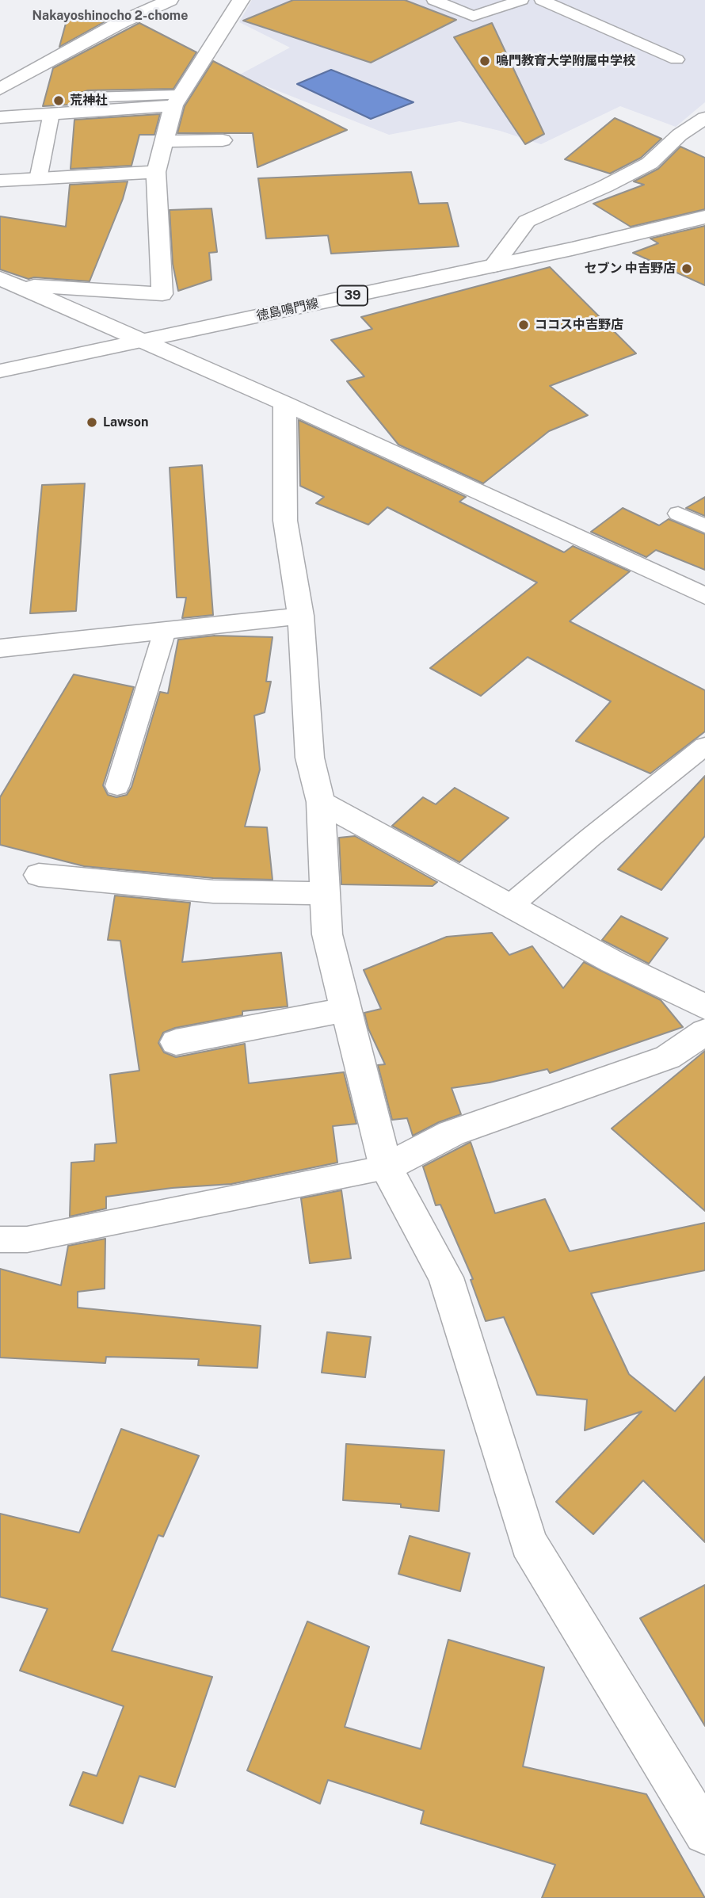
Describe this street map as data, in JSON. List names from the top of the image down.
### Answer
{
  "streets": {
    "street": ["39", "徳島鳴門線"]
  },
  "districts": ["Nakayoshinocho 2-chome"],
  "places": [
    "鳴門教育大学附属中学校",
    "荒神社",
    "セブン 中吉野店",
    "ココス中吉野店",
    "Lawson"
  ]
}
